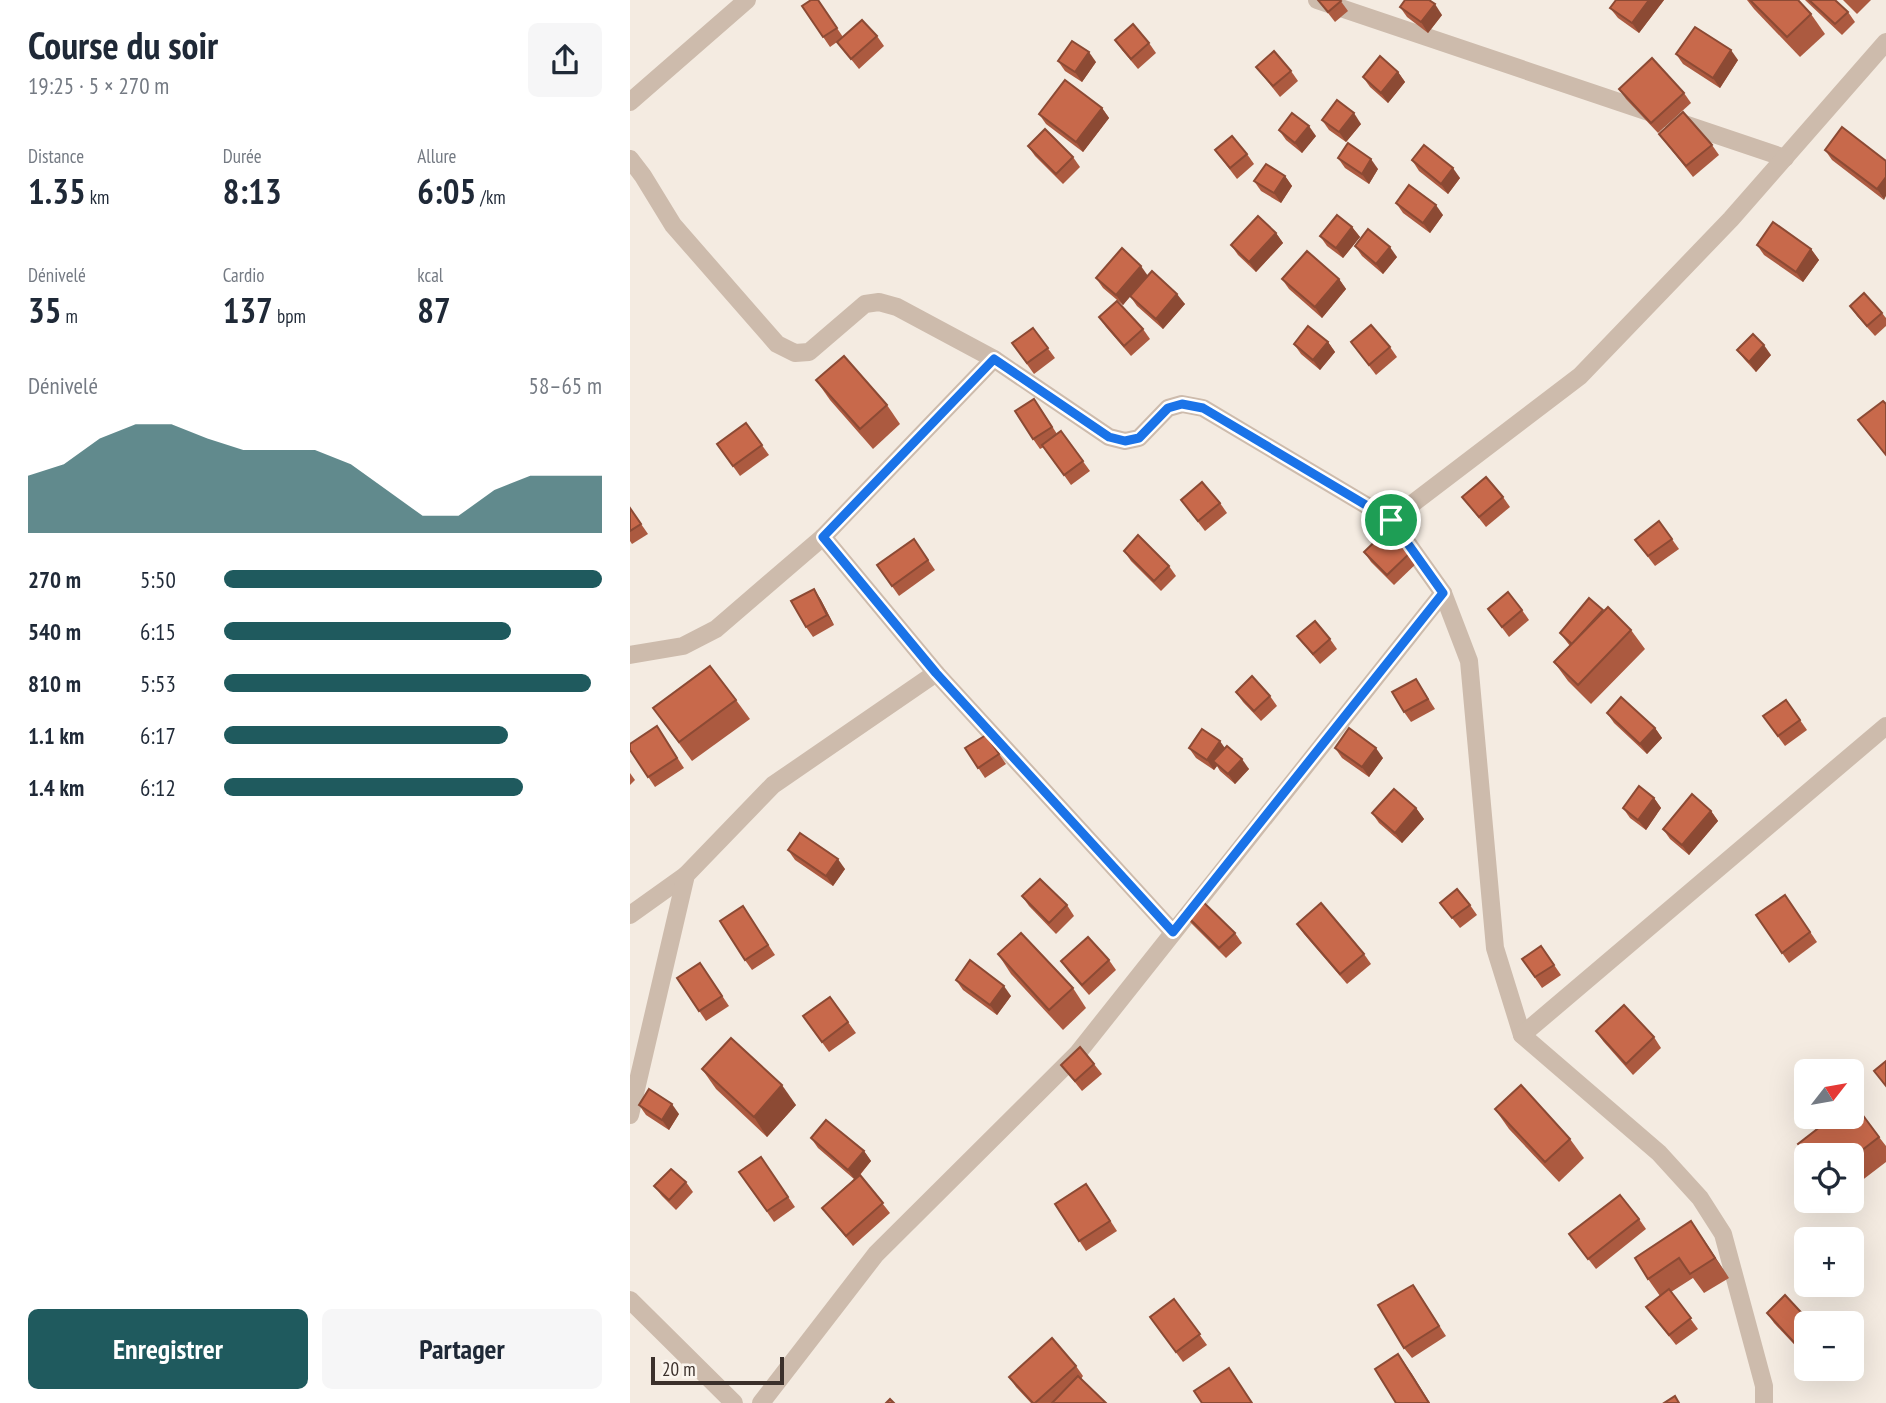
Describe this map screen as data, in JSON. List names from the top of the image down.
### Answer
{
  "scale_bar": "20 m",
  "north": "top right",
  "page": {
    "heading": ["Course du soir", "19:25 · 5 × 270 m"],
    "stats": [
      ["Distance", "1.35 km"],
      ["Durée", "8:13"],
      ["Allure", "6:05 /km"],
      ["Dénivelé", "35 m"],
      ["Cardio", "137 bpm"],
      ["kcal", "87"]
    ],
    "chart": ["Dénivelé", "58–65 m"],
    "list": [
      {
        "name": "270 m",
        "note": "5:50"
      },
      {
        "name": "540 m",
        "note": "6:15"
      },
      {
        "name": "810 m",
        "note": "5:53"
      },
      {
        "name": "1.1 km",
        "note": "6:17"
      },
      {
        "name": "1.4 km",
        "note": "6:12"
      }
    ],
    "map_buttons": ["+", "−"],
    "buttons": ["Enregistrer", "Partager"],
    "scale": "20 m"
  }
}
